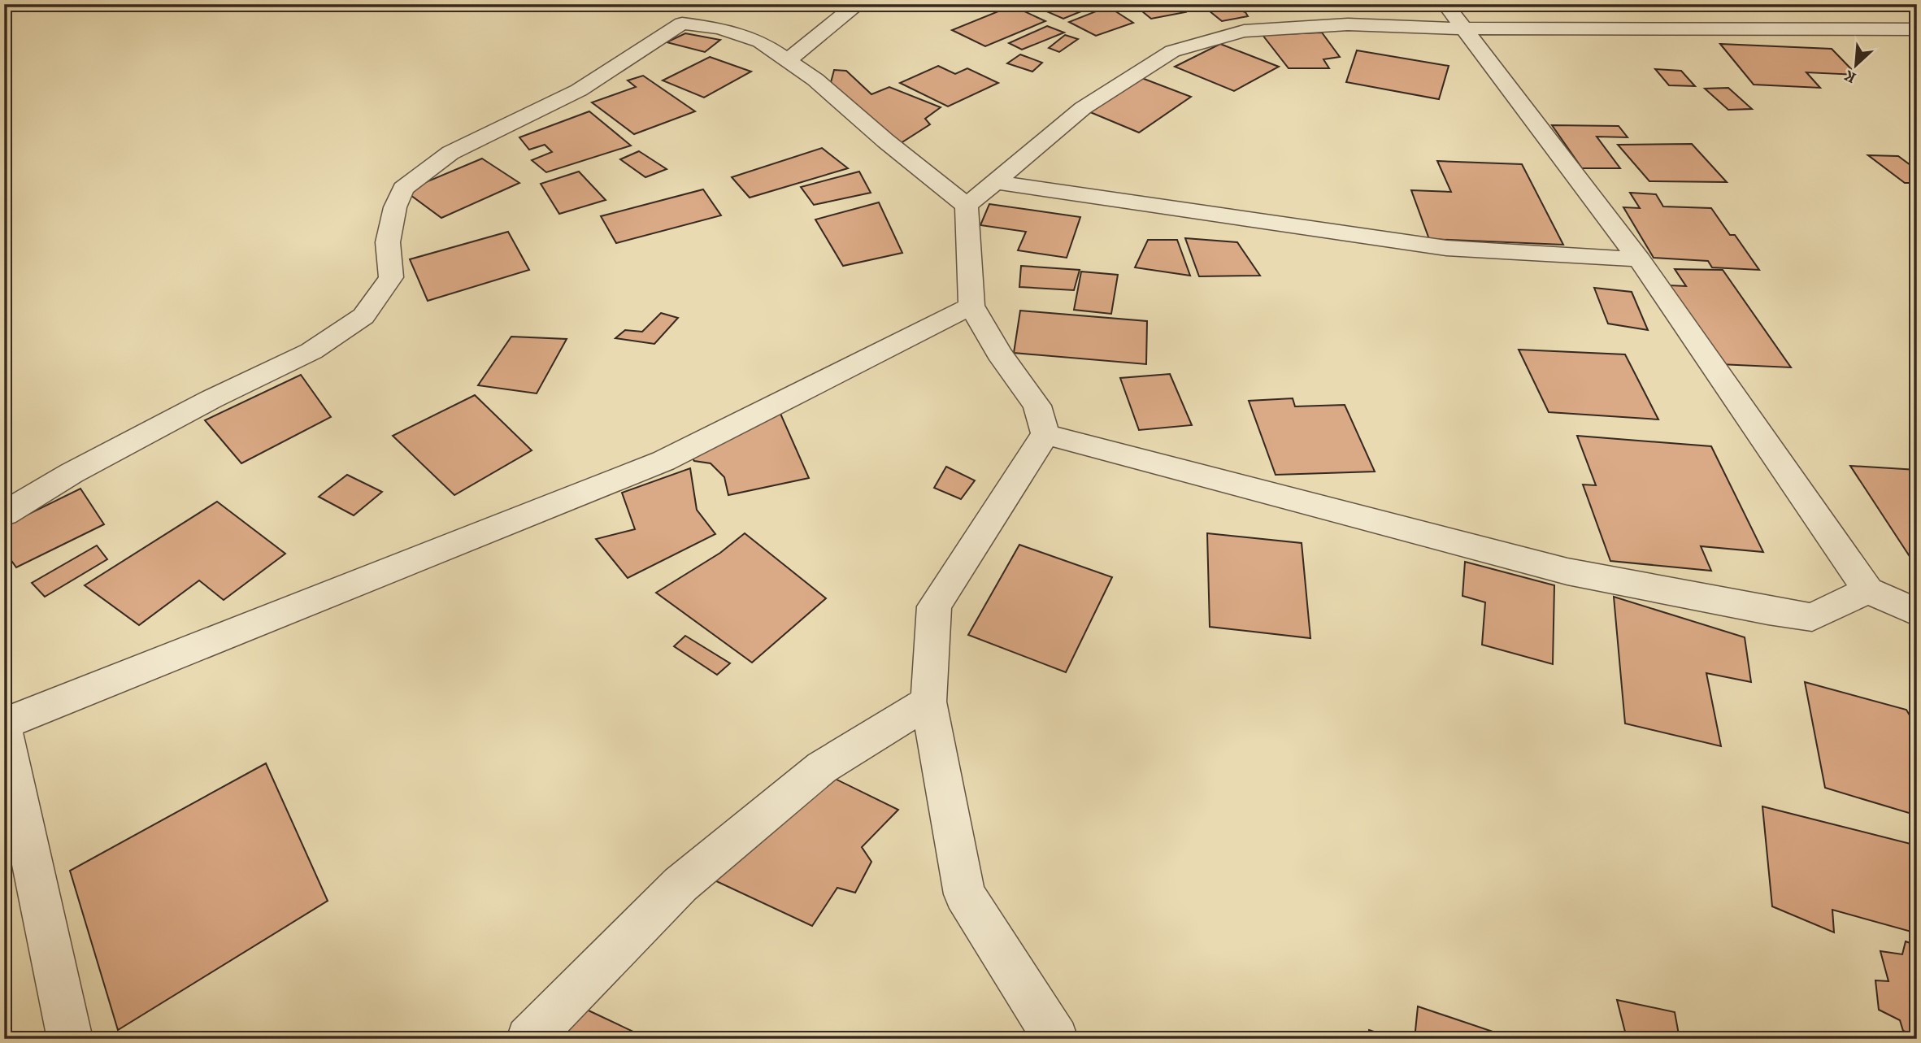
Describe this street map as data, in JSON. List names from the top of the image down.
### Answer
{
  "north": "bottom left"
}
